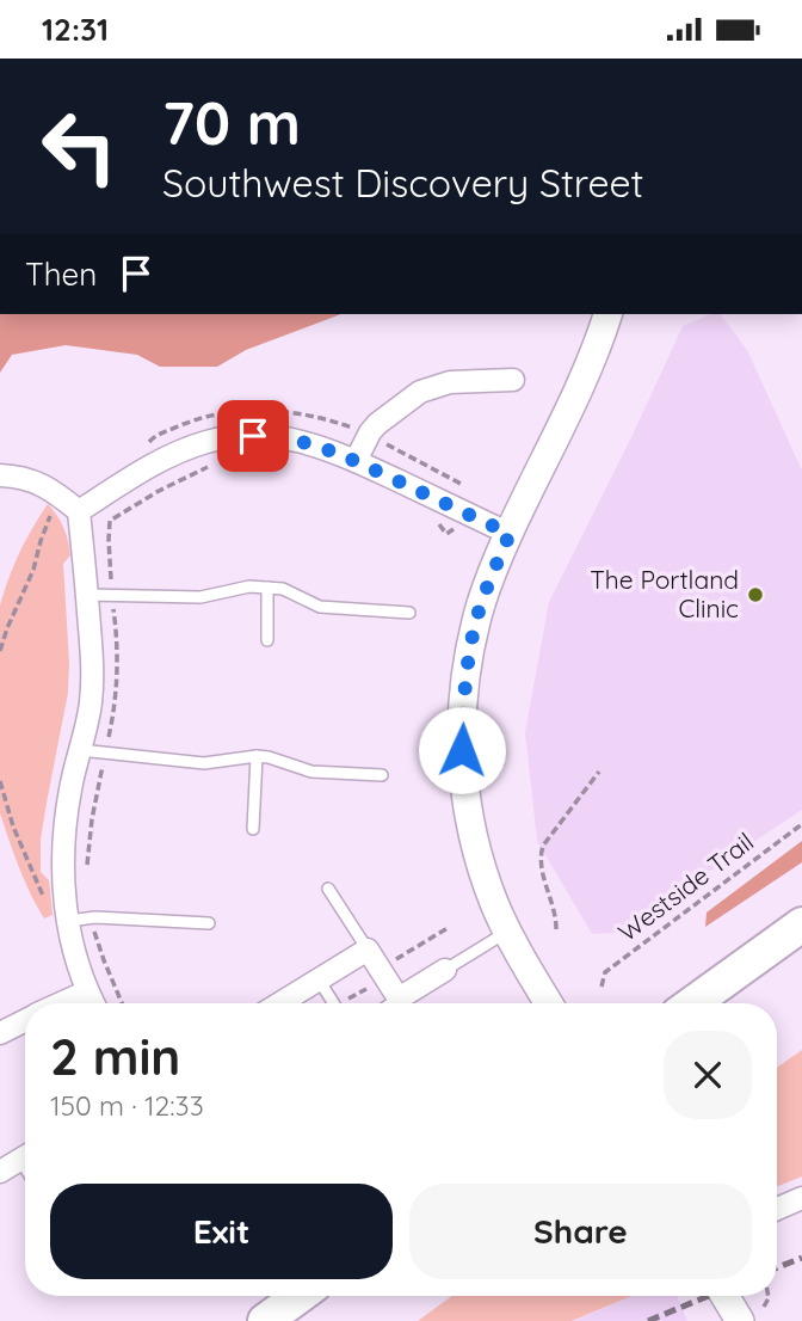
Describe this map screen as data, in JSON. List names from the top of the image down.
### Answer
{
  "streets": {
    "path": ["Westside Trail"]
  },
  "places": ["The Portland Clinic"],
  "page": {
    "status": "12:31",
    "turn": ["70 m", "Southwest Discovery Street"],
    "then": "Then",
    "heading": ["2 min", "150 m · 12:33"],
    "buttons": ["Exit", "Share"]
  }
}
